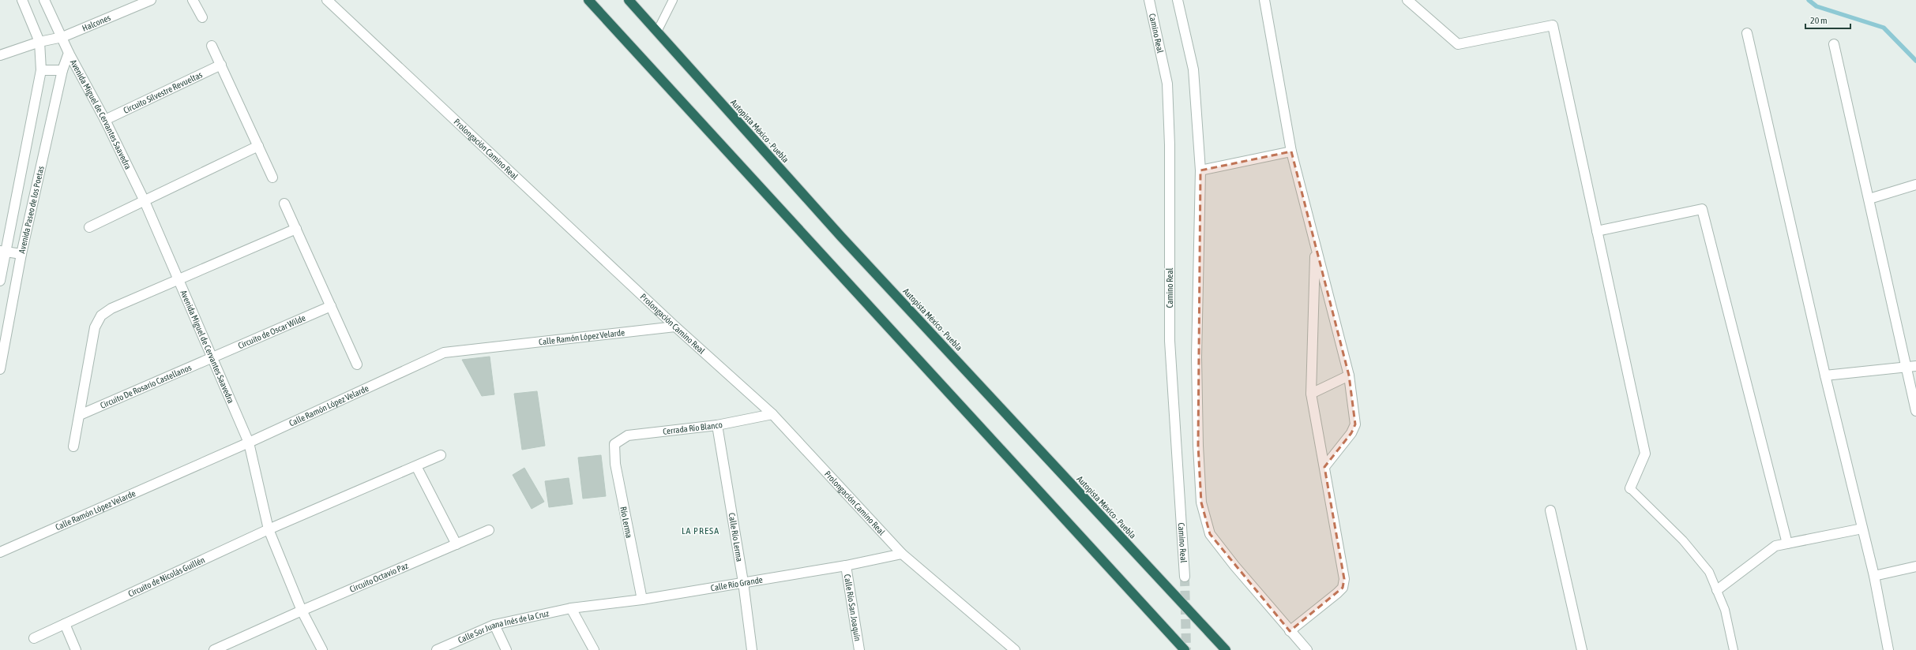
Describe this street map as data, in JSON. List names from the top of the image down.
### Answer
{
  "streets": {
    "highway": ["Autopista México - Puebla"],
    "street": [
      "Halcones",
      "Camino Real",
      "Circuito Silvestre Revueltas",
      "Avenida Miguel de Cervantes Saavedra",
      "Prolongación Camino Real",
      "Avenida Paseo de los Poetas",
      "Circuito de Oscar Wilde",
      "Calle Ramón López Velarde",
      "Circuito De Rosario Castellanos",
      "Cerrada Río Blanco",
      "Río Lerma",
      "Calle Río Lerma",
      "Circuito de Nicolás Guillén",
      "Circuito Octavio Paz",
      "Calle Río Grande",
      "Calle Río San Joaquín",
      "Calle Sor Juana Inés de la Cruz"
    ]
  },
  "crossings": [
    ["Halcones", "Avenida Miguel de Cervantes Saavedra"],
    ["Halcones", "Avenida Paseo de los Poetas"],
    ["Circuito Silvestre Revueltas", "Avenida Miguel de Cervantes Saavedra"],
    ["Avenida Miguel de Cervantes Saavedra", "Avenida Paseo de los Poetas"],
    ["Avenida Miguel de Cervantes Saavedra", "Circuito de Oscar Wilde"],
    ["Avenida Miguel de Cervantes Saavedra", "Calle Ramón López Velarde"],
    ["Avenida Miguel de Cervantes Saavedra", "Circuito De Rosario Castellanos"],
    ["Avenida Miguel de Cervantes Saavedra", "Circuito de Nicolás Guillén"],
    ["Avenida Miguel de Cervantes Saavedra", "Circuito Octavio Paz"],
    ["Prolongación Camino Real", "Calle Ramón López Velarde"],
    ["Prolongación Camino Real", "Cerrada Río Blanco"],
    ["Prolongación Camino Real", "Calle Río Grande"],
    ["Circuito de Oscar Wilde", "Circuito De Rosario Castellanos"],
    ["Cerrada Río Blanco", "Río Lerma"],
    ["Cerrada Río Blanco", "Calle Río Lerma"],
    ["Río Lerma", "Calle Río Grande"],
    ["Calle Río Lerma", "Calle Río Grande"],
    ["Calle Río Grande", "Calle Río San Joaquín"],
    ["Calle Río Grande", "Calle Sor Juana Inés de la Cruz"]
  ],
  "districts": ["LA PRESA"],
  "scale_bar": "20 m"
}
